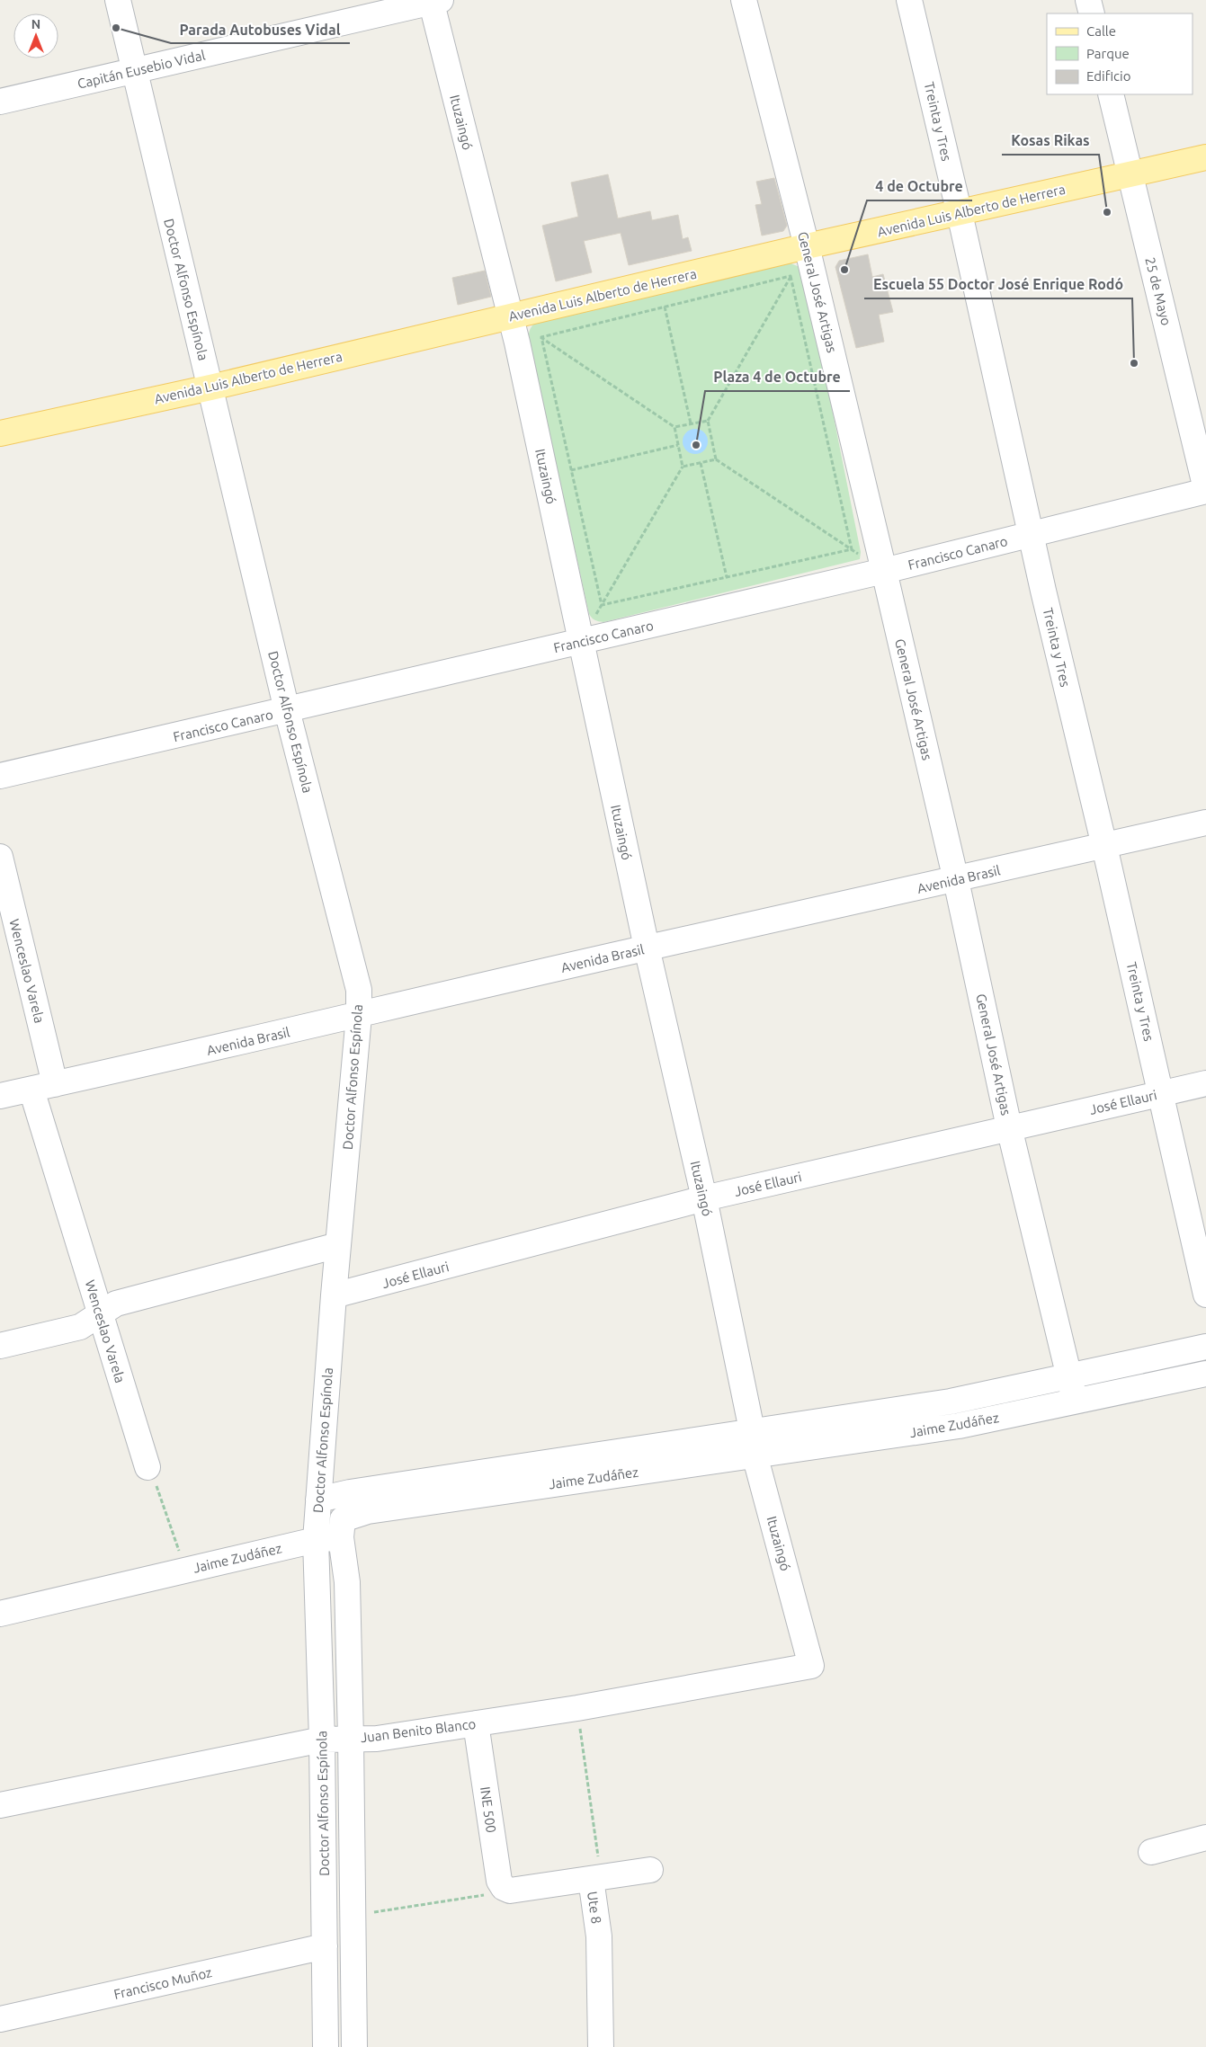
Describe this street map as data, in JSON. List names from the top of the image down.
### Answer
{
  "streets": {
    "main road": ["Avenida Luis Alberto de Herrera"],
    "street": [
      "Capitán Eusebio Vidal",
      "Treinta y Tres",
      "Ituzaingó",
      "Doctor Alfonso Espínola",
      "25 de Mayo",
      "General José Artigas",
      "Francisco Canaro",
      "Avenida Brasil",
      "Wenceslao Varela",
      "José Ellauri",
      "Jaime Zudáñez",
      "Juan Benito Blanco",
      "INE 500",
      "Ute 8",
      "Francisco Muñoz"
    ]
  },
  "crossings": [
    ["Capitán Eusebio Vidal", "Ituzaingó"],
    ["Capitán Eusebio Vidal", "Doctor Alfonso Espínola"],
    ["Treinta y Tres", "Avenida Luis Alberto de Herrera"],
    ["Treinta y Tres", "Francisco Canaro"],
    ["Treinta y Tres", "Avenida Brasil"],
    ["Treinta y Tres", "José Ellauri"],
    ["Ituzaingó", "Avenida Luis Alberto de Herrera"],
    ["Ituzaingó", "Francisco Canaro"],
    ["Ituzaingó", "Avenida Brasil"],
    ["Ituzaingó", "José Ellauri"],
    ["Ituzaingó", "Jaime Zudáñez"],
    ["Ituzaingó", "Juan Benito Blanco"],
    ["Avenida Luis Alberto de Herrera", "Doctor Alfonso Espínola"],
    ["Avenida Luis Alberto de Herrera", "25 de Mayo"],
    ["Avenida Luis Alberto de Herrera", "General José Artigas"],
    ["Doctor Alfonso Espínola", "Francisco Canaro"],
    ["Doctor Alfonso Espínola", "Avenida Brasil"],
    ["Doctor Alfonso Espínola", "José Ellauri"],
    ["Doctor Alfonso Espínola", "Jaime Zudáñez"],
    ["Doctor Alfonso Espínola", "Juan Benito Blanco"],
    ["Doctor Alfonso Espínola", "Francisco Muñoz"],
    ["25 de Mayo", "Francisco Canaro"],
    ["General José Artigas", "Francisco Canaro"],
    ["General José Artigas", "Avenida Brasil"],
    ["General José Artigas", "José Ellauri"],
    ["General José Artigas", "Jaime Zudáñez"],
    ["Avenida Brasil", "Wenceslao Varela"],
    ["Juan Benito Blanco", "INE 500"]
  ],
  "places": [
    "Parada Autobuses Vidal",
    "Kosas Rikas",
    "4 de Octubre",
    "Escuela 55 Doctor José Enrique Rodó",
    "Plaza 4 de Octubre"
  ],
  "legend": ["Calle", "Parque", "Edificio"],
  "north": "top"
}
